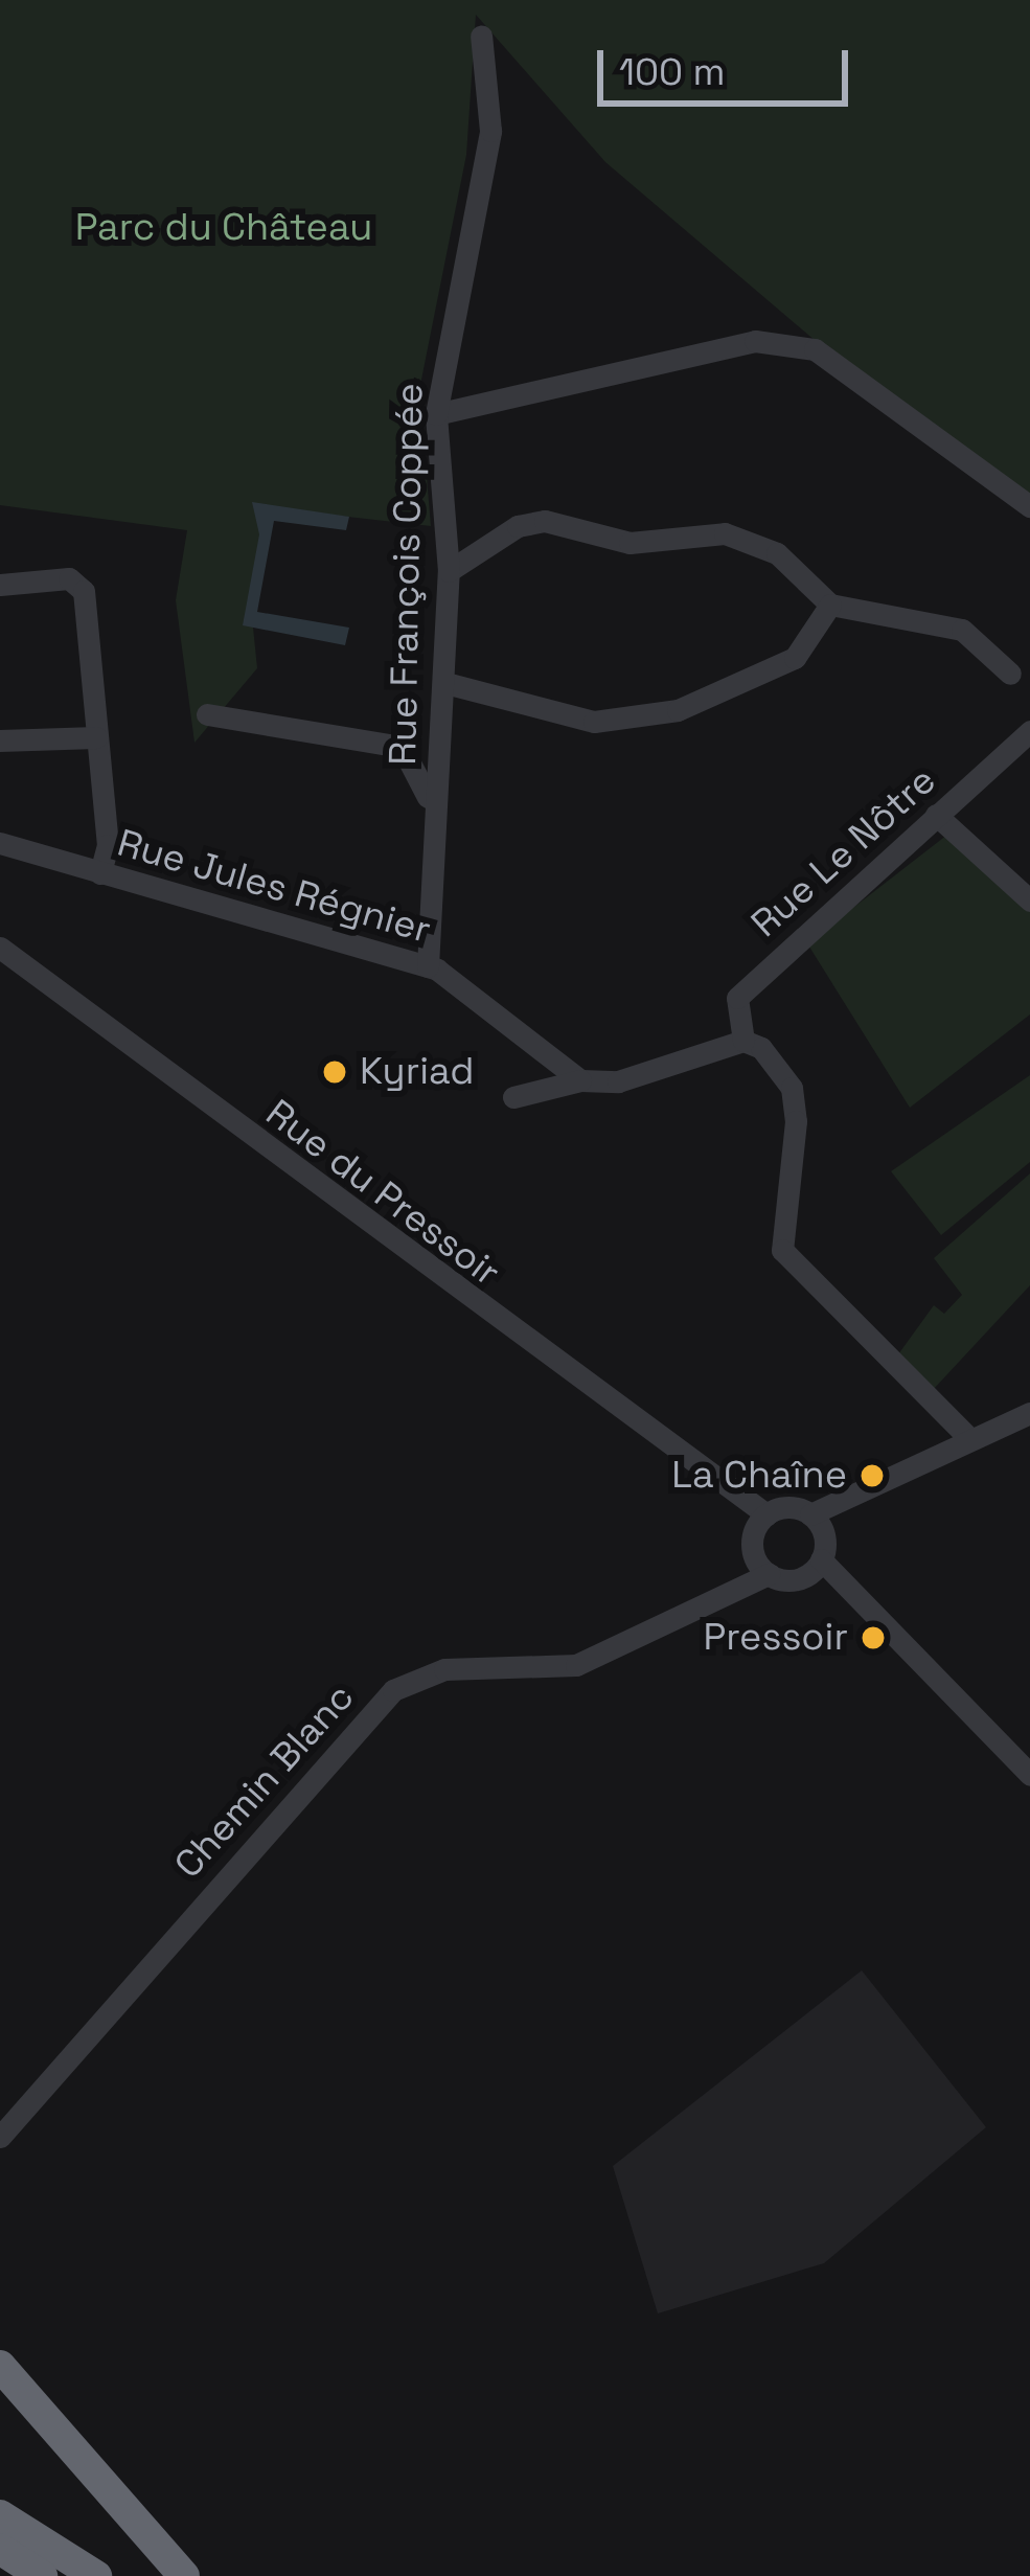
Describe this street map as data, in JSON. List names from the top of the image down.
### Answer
{
  "streets": {
    "street": [
      "Rue François Coppée",
      "Rue Le Nôtre",
      "Rue Jules Régnier",
      "Rue du Pressoir",
      "Chemin Blanc"
    ]
  },
  "crossings": [
    ["Rue François Coppée", "Rue Jules Régnier"],
    ["Rue du Pressoir", "Chemin Blanc"]
  ],
  "parks": ["Parc du Château"],
  "places": ["Kyriad", "La Chaîne", "Pressoir"],
  "scale_bar": "100 m"
}
